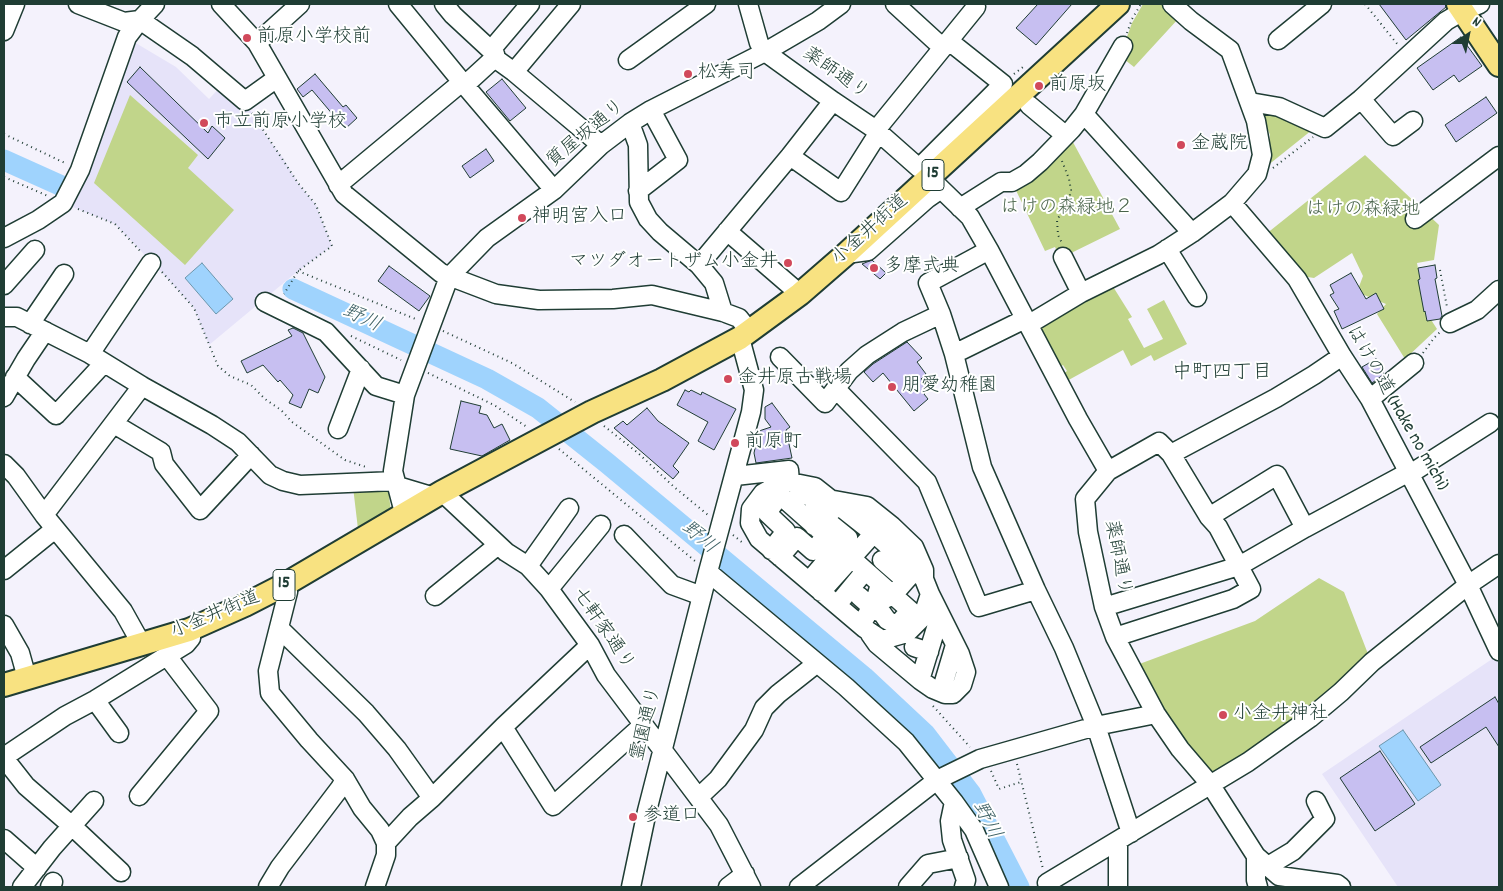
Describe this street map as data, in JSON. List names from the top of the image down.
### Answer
{
  "streets": {
    "main road": ["15", "小金井街道"],
    "street": [
      "薬師通り",
      "質屋坂通り",
      "はけの道 (Hake no michi)",
      "七軒家通り",
      "霊園通り"
    ]
  },
  "crossings": [
    ["薬師通り", "質屋坂通り"],
    ["15", "小金井街道"],
    ["小金井街道", "七軒家通り"],
    ["七軒家通り", "霊園通り"]
  ],
  "districts": ["中町四丁目"],
  "water": ["野川"],
  "parks": ["はけの森緑地２", "はけの森緑地"],
  "places": [
    "前原小学校前",
    "松寿司",
    "前原坂",
    "市立前原小学校",
    "金蔵院",
    "神明宮入口",
    "マツダオートザム小金井",
    "多摩式典",
    "金井原古戦場",
    "朋愛幼稚園",
    "前原町",
    "小金井神社",
    "参道口"
  ],
  "north": "top right"
}
